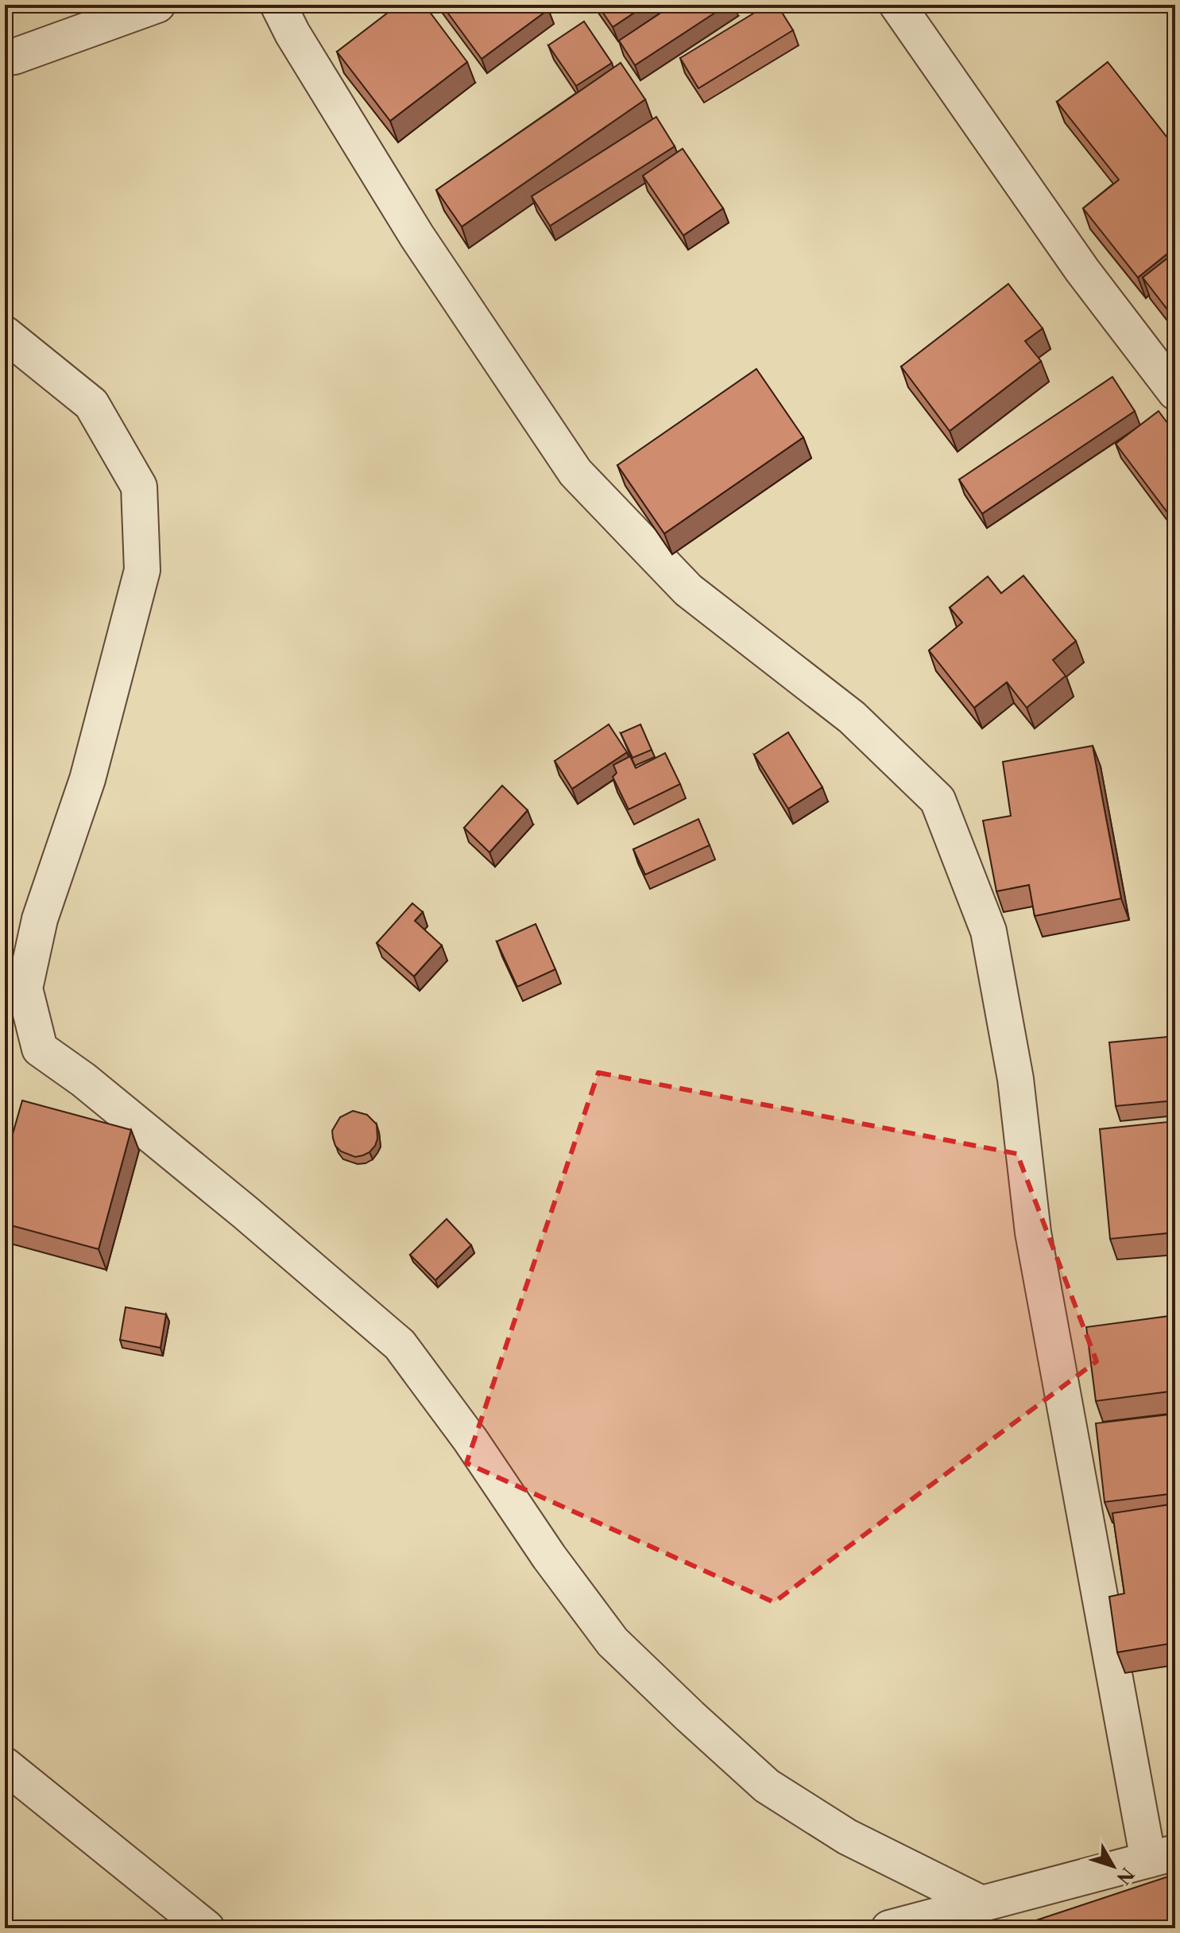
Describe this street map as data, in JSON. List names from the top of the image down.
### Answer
{
  "north": "bottom right"
}
